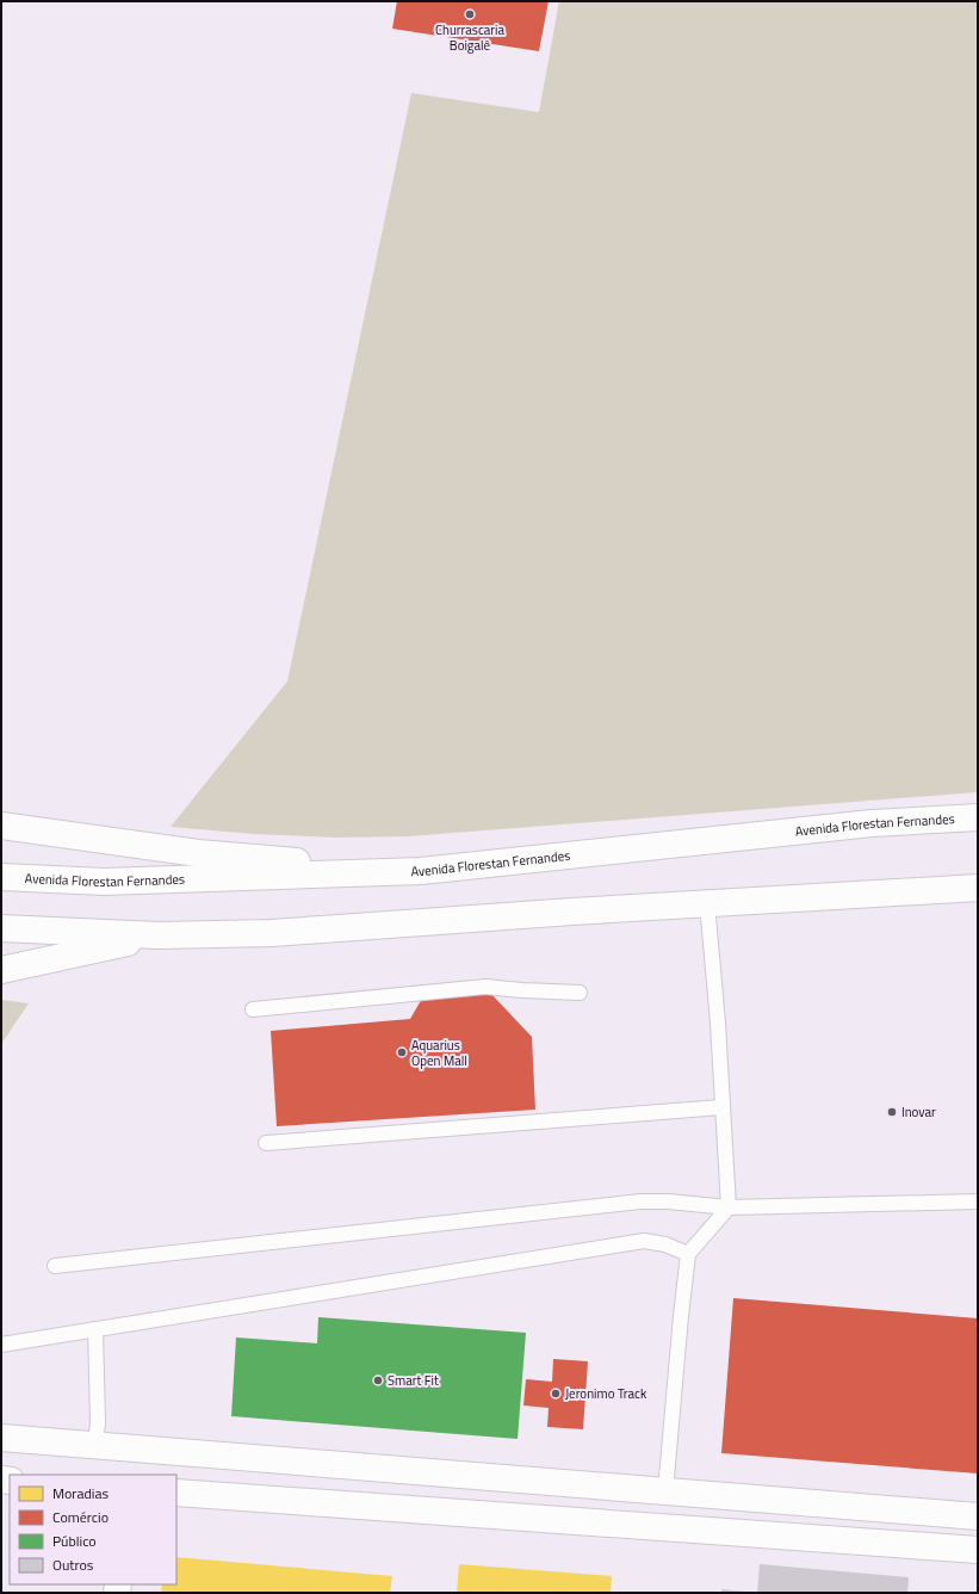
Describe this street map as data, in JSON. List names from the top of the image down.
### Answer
{
  "streets": {
    "main road": ["Avenida Florestan Fernandes"]
  },
  "places": [
    "Churrascaria Boigalê",
    "Aquarius Open Mall",
    "Inovar",
    "Smart Fit",
    "Jeronimo Track"
  ],
  "legend": [
    "Moradias",
    "Comércio",
    "Público",
    "Outros"
  ]
}
